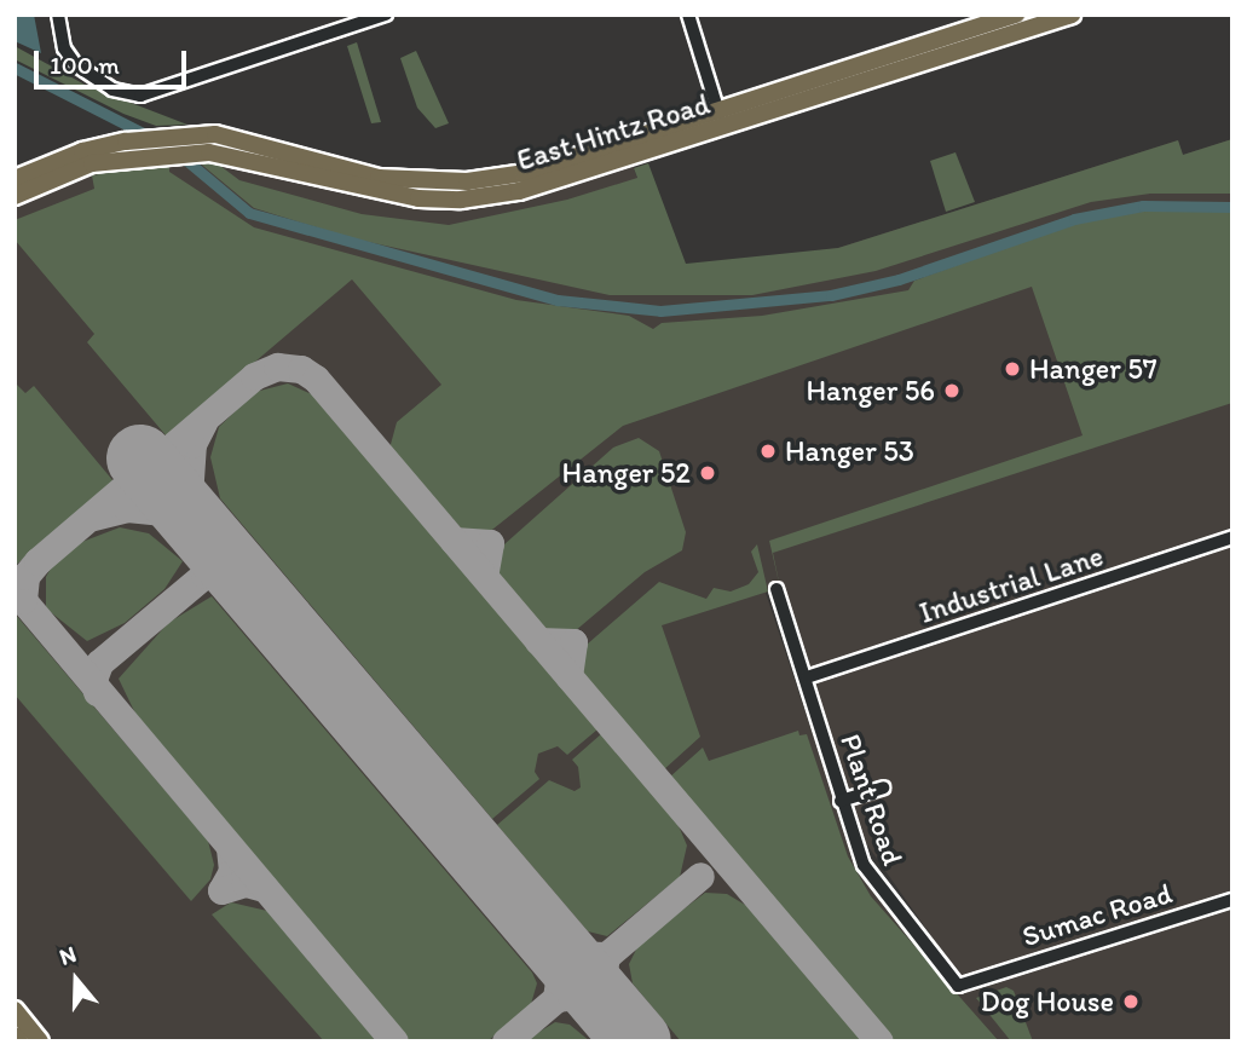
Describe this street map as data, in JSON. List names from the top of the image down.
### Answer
{
  "streets": {
    "main road": ["East Hintz Road"],
    "street": ["Industrial Lane", "Plant Road", "Sumac Road"]
  },
  "crossings": [
    ["Industrial Lane", "Plant Road"],
    ["Plant Road", "Sumac Road"]
  ],
  "places": [
    "Hanger 57",
    "Hanger 56",
    "Hanger 53",
    "Hanger 52",
    "Dog House"
  ],
  "scale_bar": "100 m",
  "north": "top"
}
